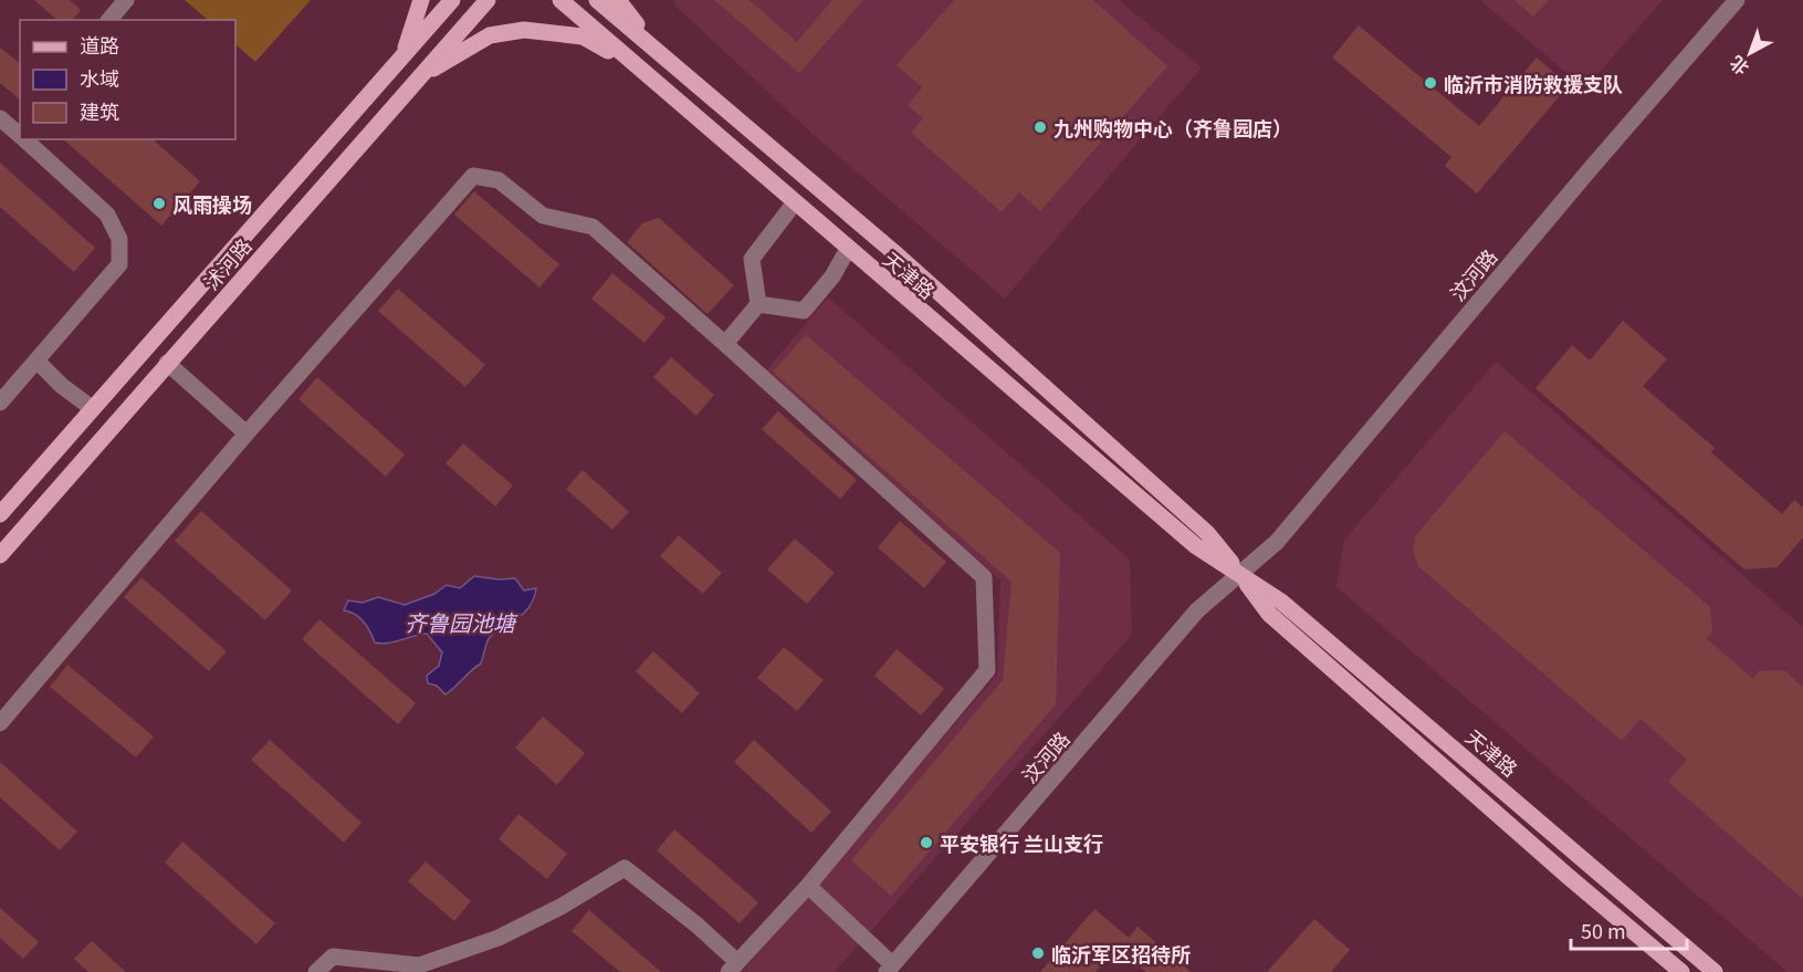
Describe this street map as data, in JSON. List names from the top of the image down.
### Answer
{
  "streets": {
    "main road": ["沭河路", "天津路"],
    "street": ["汶河路"]
  },
  "crossings": [
    ["天津路", "汶河路"]
  ],
  "water": ["齐鲁园池塘"],
  "places": [
    "临沂市消防救援支队",
    "九州购物中心（齐鲁园店）",
    "风雨操场",
    "平安银行 兰山支行",
    "临沂军区招待所"
  ],
  "legend": ["道路", "水域", "建筑"],
  "scale_bar": "50 m",
  "north": "bottom left"
}
